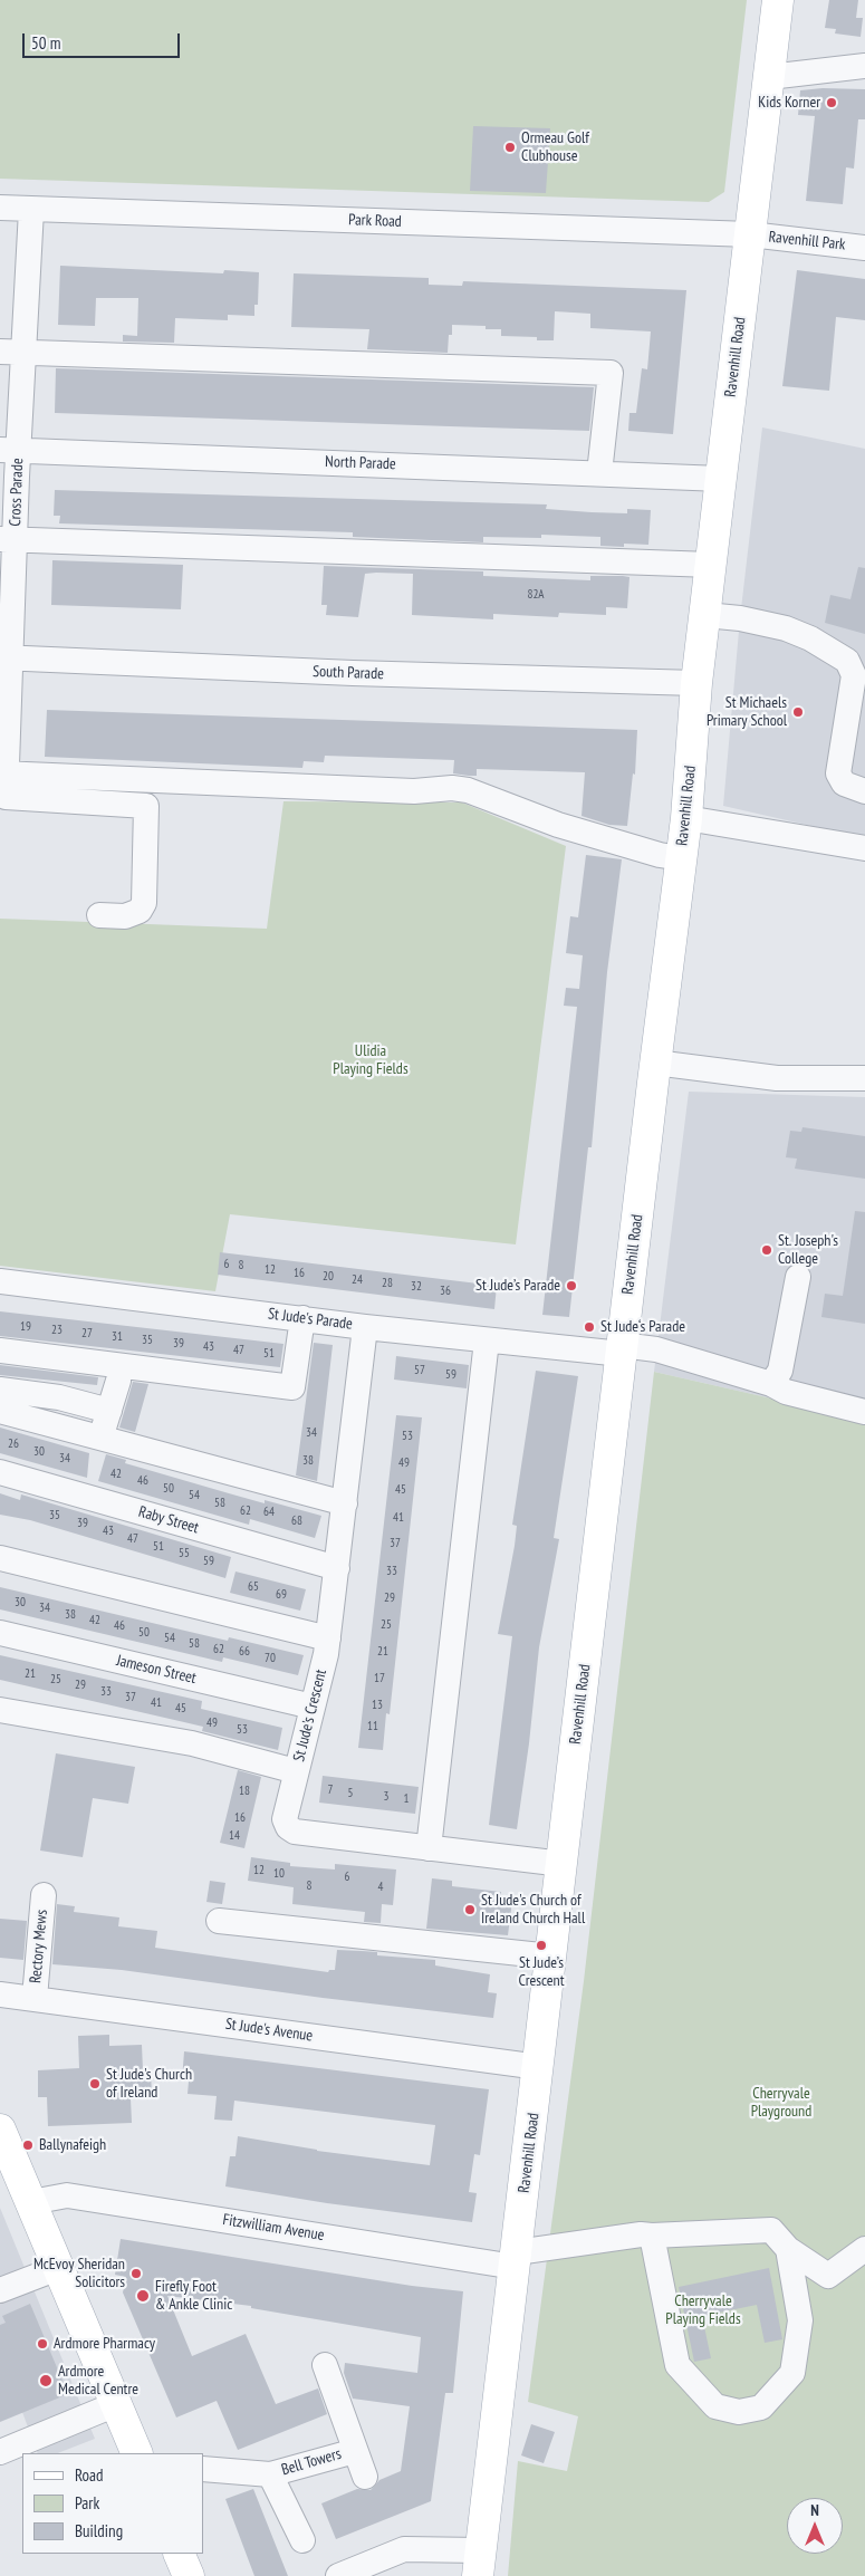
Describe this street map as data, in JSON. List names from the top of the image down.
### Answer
{
  "streets": {
    "main road": ["Ravenhill Road"],
    "street": [
      "Park Road",
      "Ravenhill Park",
      "North Parade",
      "Cross Parade",
      "South Parade",
      "St Jude's Parade",
      "Raby Street",
      "Jameson Street",
      "St Jude's Crescent",
      "Rectory Mews",
      "St Jude's Avenue",
      "Fitzwilliam Avenue",
      "Bell Towers"
    ]
  },
  "crossings": [
    ["Park Road", "Ravenhill Park"],
    ["Park Road", "Ravenhill Road"],
    ["Park Road", "Cross Parade"],
    ["Ravenhill Park", "Ravenhill Road"],
    ["Ravenhill Road", "North Parade"],
    ["Ravenhill Road", "South Parade"],
    ["Ravenhill Road", "St Jude's Parade"],
    ["Ravenhill Road", "St Jude's Crescent"],
    ["Ravenhill Road", "St Jude's Avenue"],
    ["Ravenhill Road", "Fitzwilliam Avenue"],
    ["North Parade", "Cross Parade"],
    ["Cross Parade", "South Parade"],
    ["St Jude's Parade", "St Jude's Crescent"],
    ["Raby Street", "St Jude's Crescent"],
    ["Jameson Street", "St Jude's Crescent"],
    ["Rectory Mews", "St Jude's Avenue"]
  ],
  "parks": ["Ulidia Playing Fields", "Cherryvale Playground", "Cherryvale Playing Fields"],
  "places": [
    "Kids Korner",
    "Ormeau Golf Clubhouse",
    "St Michaels Primary School",
    "St. Joseph's College",
    "St Jude’s Parade",
    "St Jude‘s Parade",
    "St Jude's Church of Ireland Church Hall",
    "St Jude’s Crescent",
    "St Jude's Church of Ireland",
    "Ballynafeigh",
    "McEvoy Sheridan Solicitors",
    "Firefly Foot & Ankle Clinic",
    "Ardmore Pharmacy",
    "Ardmore Medical Centre"
  ],
  "house_numbers": [
    "82A",
    "6",
    "8",
    "12",
    "16",
    "20",
    "24",
    "28",
    "32",
    "36",
    "19",
    "23",
    "27",
    "31",
    "35",
    "39",
    "43",
    "47",
    "51",
    "57",
    "59",
    "34",
    "53",
    "26",
    "30",
    "34",
    "38",
    "49",
    "42",
    "46",
    "50",
    "45",
    "54",
    "58",
    "62",
    "64",
    "35",
    "41",
    "68",
    "39",
    "43",
    "47",
    "37",
    "51",
    "55",
    "59",
    "33",
    "65",
    "69",
    "29",
    "30",
    "34",
    "38",
    "42",
    "25",
    "46",
    "50",
    "54",
    "58",
    "62",
    "66",
    "21",
    "70",
    "21",
    "17",
    "25",
    "29",
    "33",
    "37",
    "41",
    "13",
    "45",
    "49",
    "11",
    "53",
    "7",
    "18",
    "5",
    "3",
    "1",
    "16",
    "14",
    "12",
    "10",
    "6",
    "8",
    "4"
  ],
  "legend": ["Road", "Park", "Building"],
  "scale_bar": "50 m",
  "north": "top"
}
